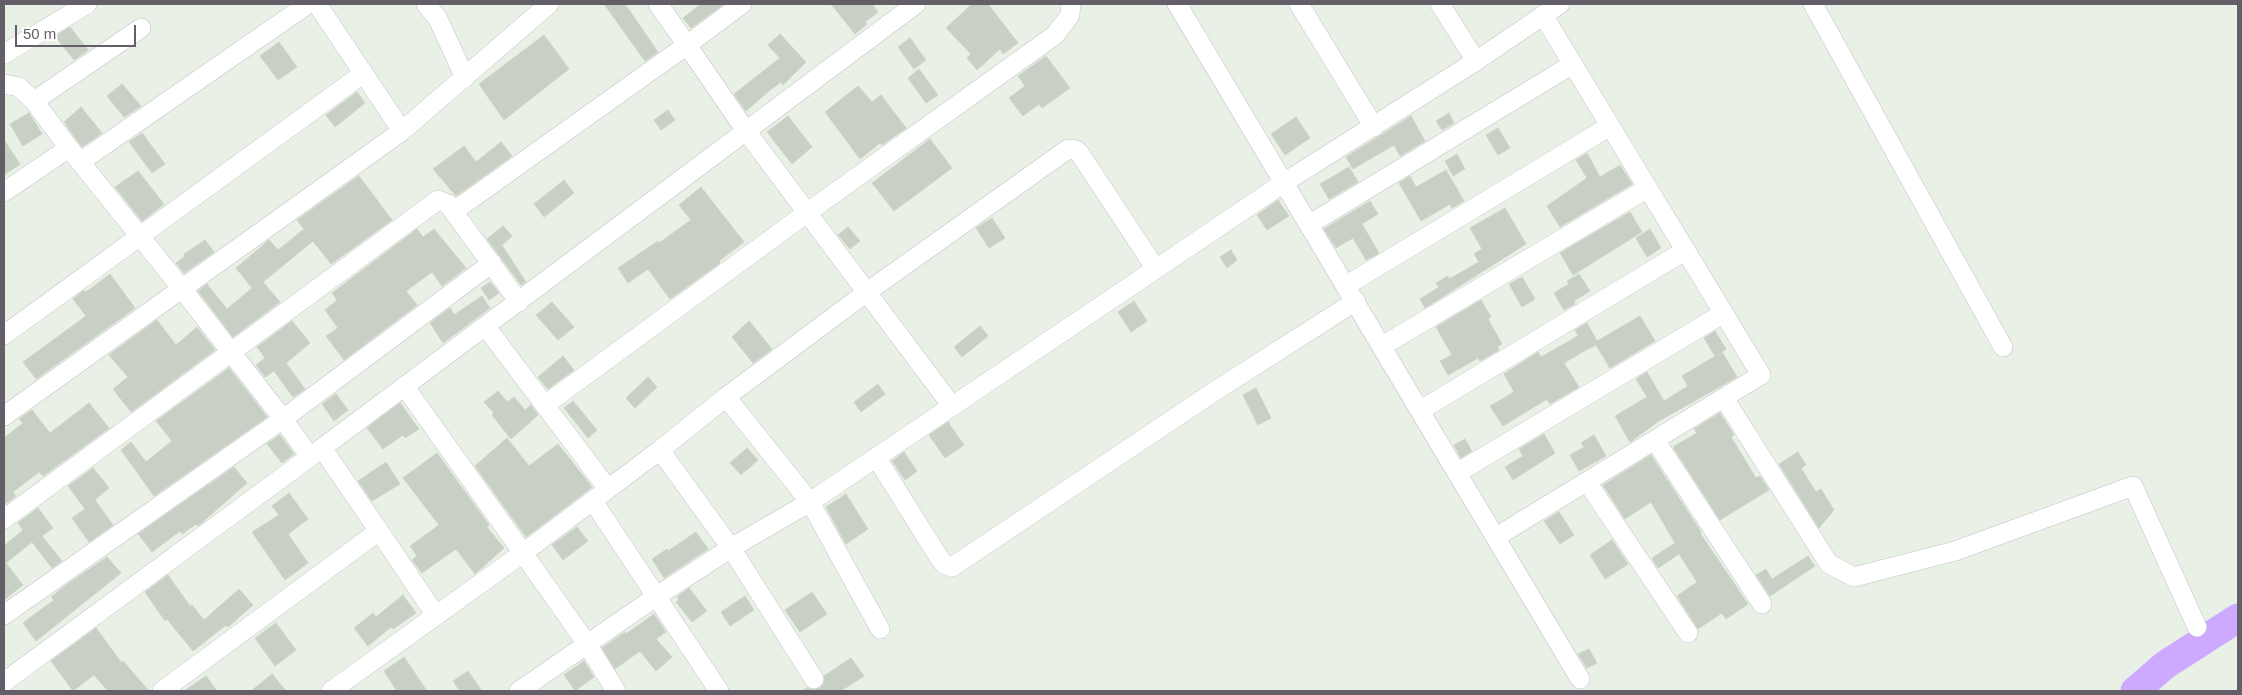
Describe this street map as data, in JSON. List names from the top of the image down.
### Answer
{
  "scale_bar": "50 m"
}
